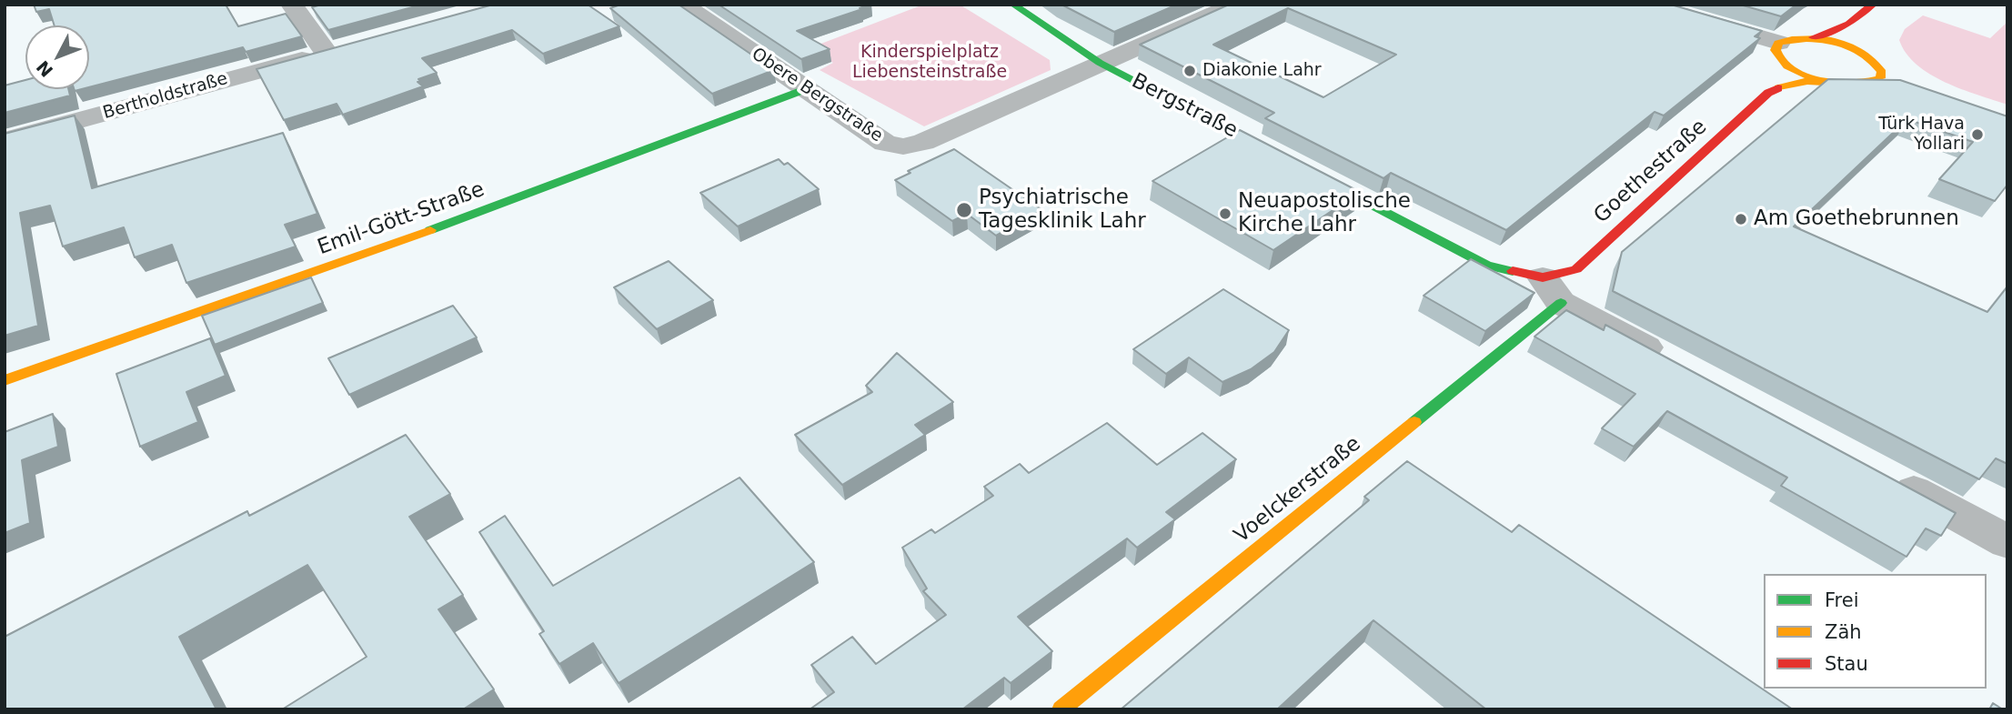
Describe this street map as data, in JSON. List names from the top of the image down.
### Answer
{
  "streets": {
    "street": [
      "Obere Bergstraße",
      "Bertholdstraße",
      "Bergstraße",
      "Goethestraße",
      "Emil-Gött-Straße",
      "Voelckerstraße"
    ]
  },
  "crossings": [
    ["Obere Bergstraße", "Bergstraße"],
    ["Obere Bergstraße", "Emil-Gött-Straße"],
    ["Bergstraße", "Goethestraße"],
    ["Bergstraße", "Voelckerstraße"],
    ["Goethestraße", "Voelckerstraße"]
  ],
  "parks": ["Kinderspielplatz Liebensteinstraße"],
  "places": [
    "Diakonie Lahr",
    "Türk Hava Yollari",
    "Psychiatrische Tagesklinik Lahr",
    "Neuapostolische Kirche Lahr",
    "Am Goethebrunnen"
  ],
  "legend": ["Frei", "Zäh", "Stau"],
  "north": "bottom left"
}
